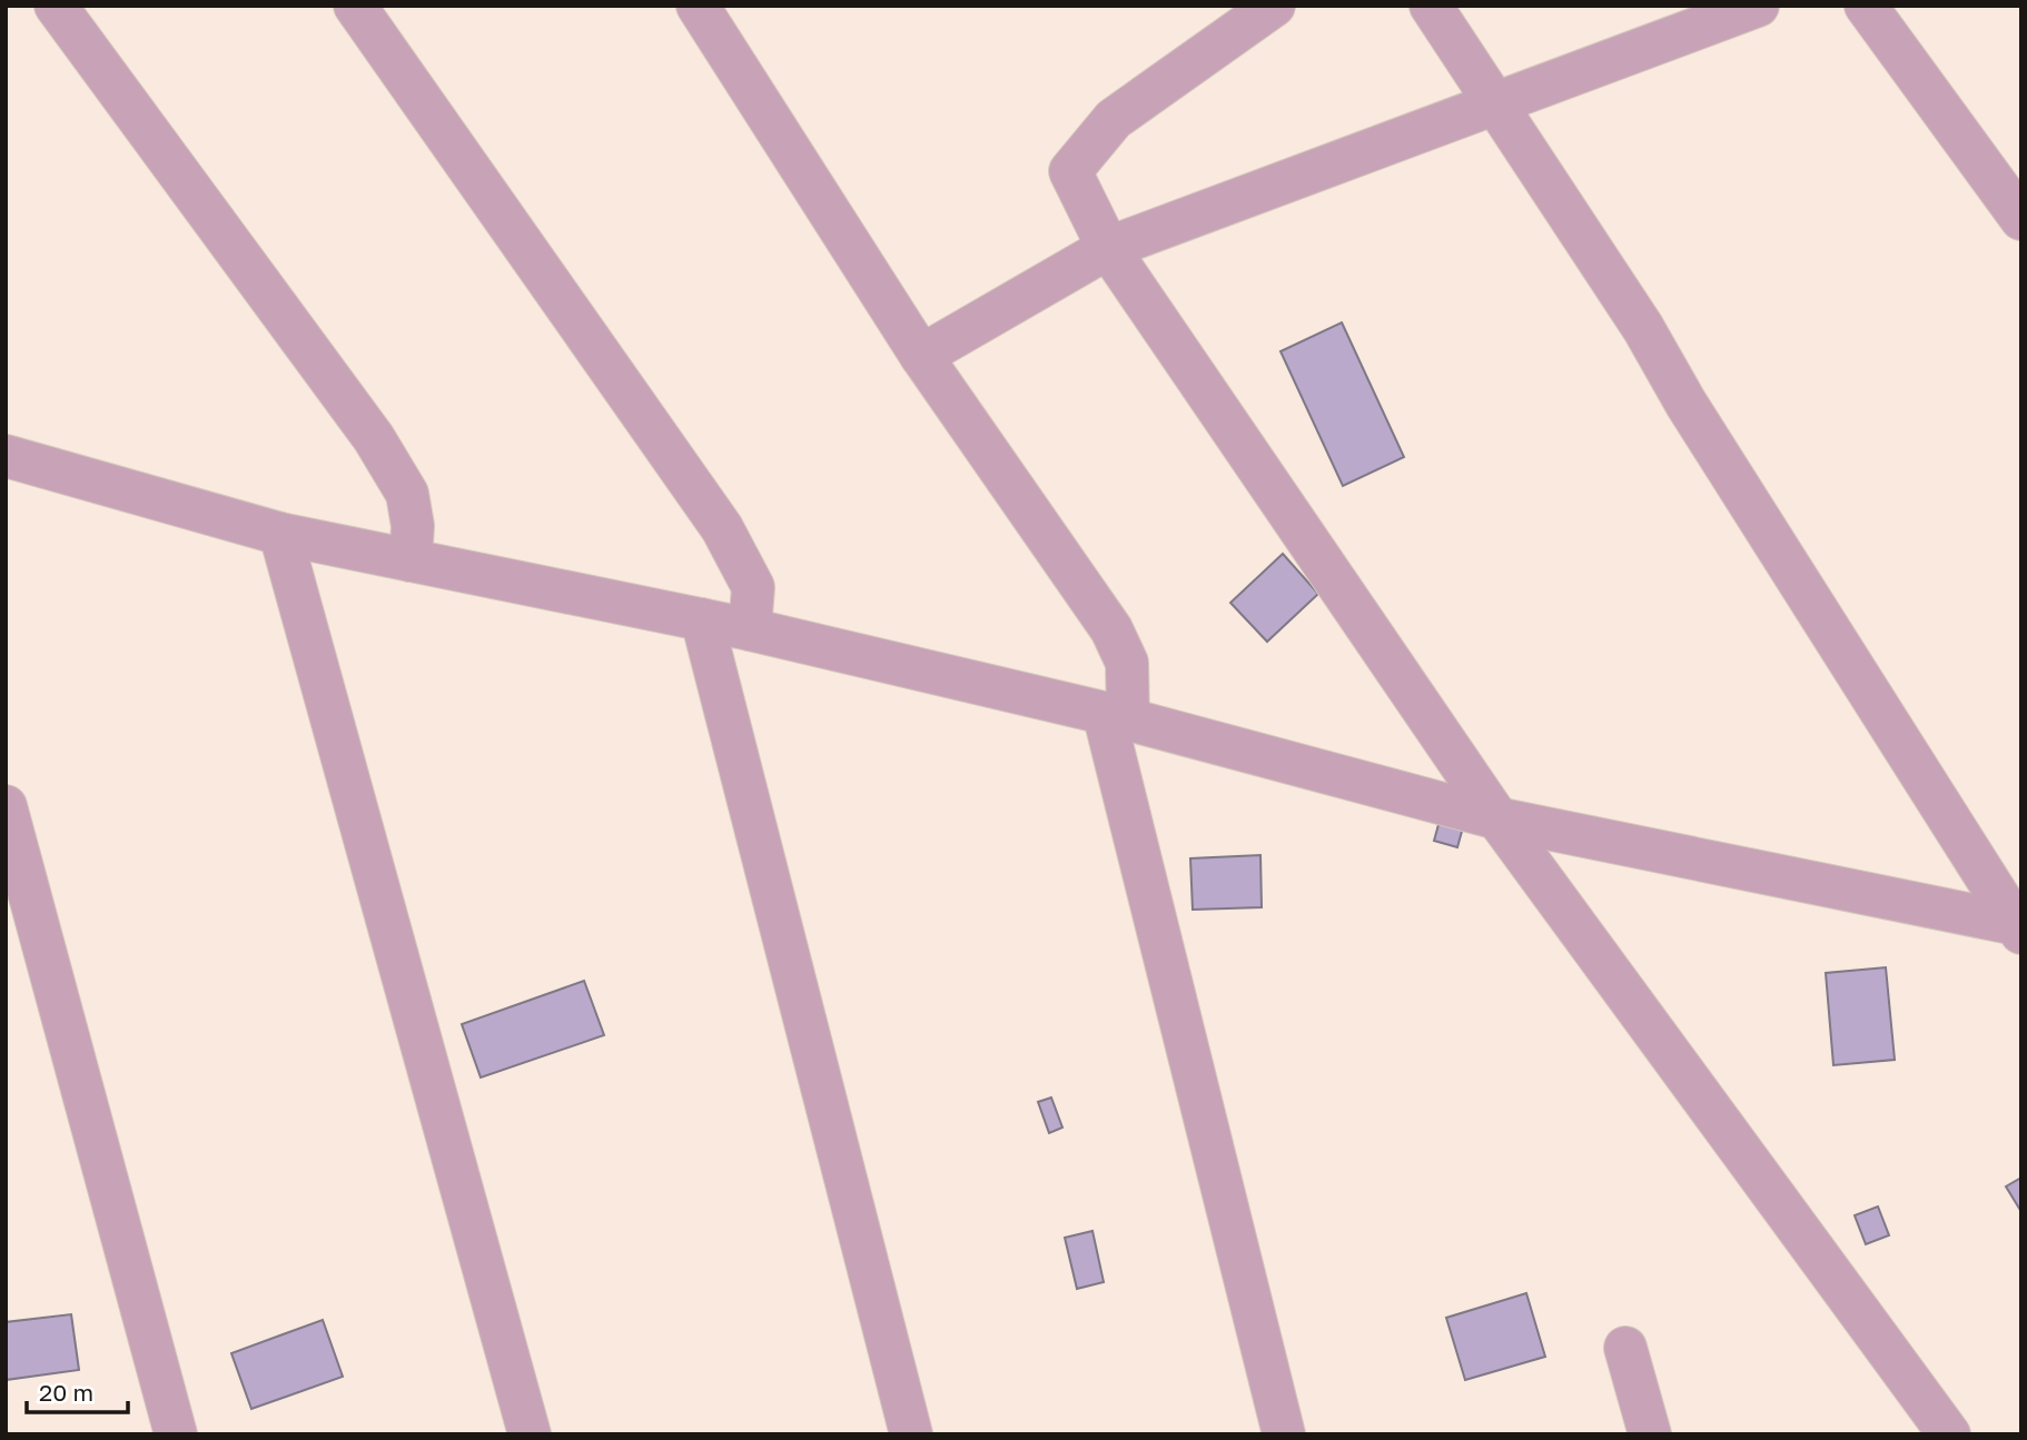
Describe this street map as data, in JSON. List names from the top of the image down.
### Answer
{
  "scale_bar": "20 m"
}
